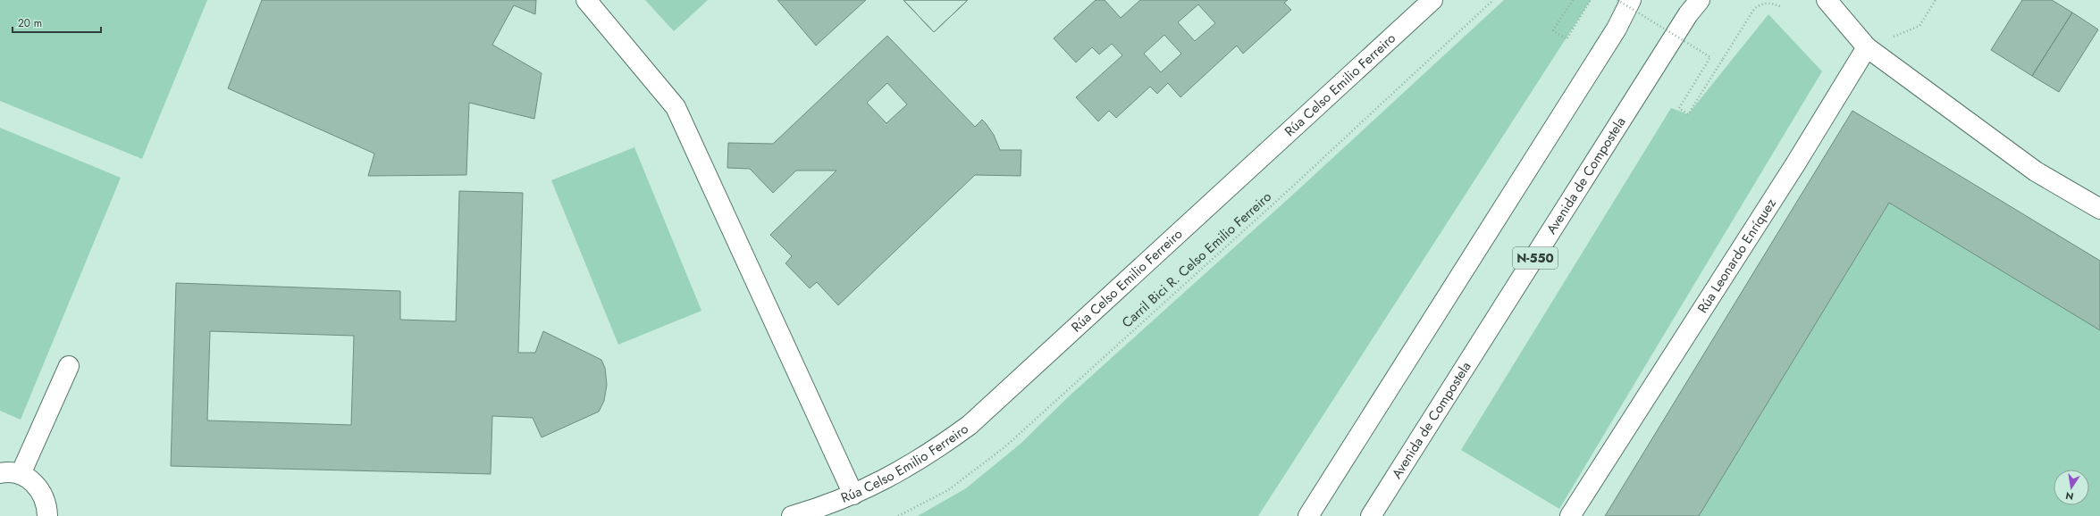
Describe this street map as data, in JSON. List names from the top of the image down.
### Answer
{
  "streets": {
    "main road": [
      "Rúa Celso Emilio Ferreiro",
      "Avenida de Compostela",
      "Rúa Leonardo Enríquez",
      "N-550"
    ],
    "path": ["Carril Bici R. Celso Emilio Ferreiro"]
  },
  "scale_bar": "20 m",
  "north": "bottom"
}
